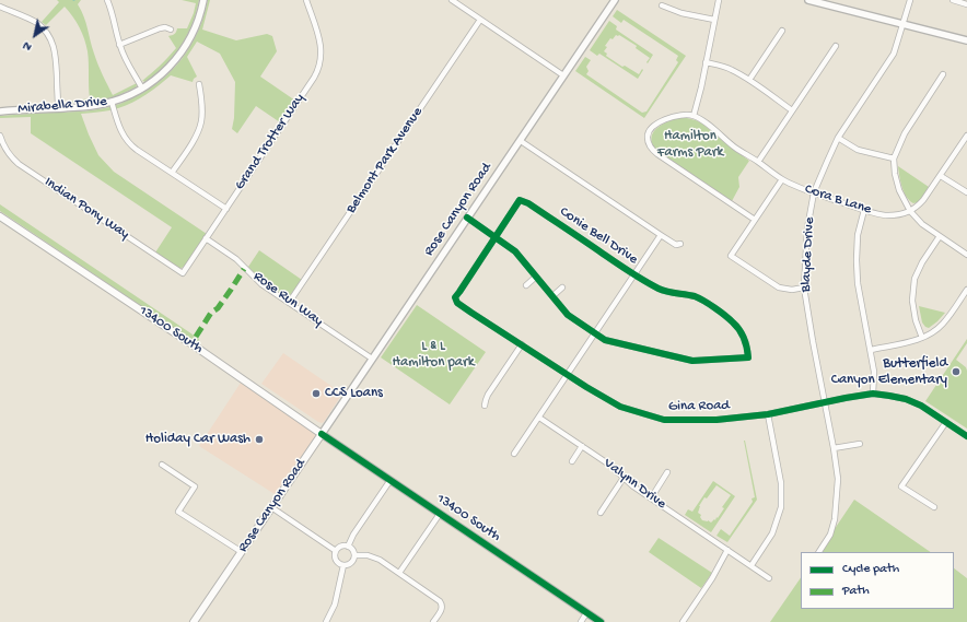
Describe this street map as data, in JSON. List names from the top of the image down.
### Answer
{
  "streets": {
    "main road": ["Rose Canyon Road", "13400 South"],
    "street": [
      "Mirabella Drive",
      "Grand Trotter Way",
      "Belmont Park Avenue",
      "Cora B Lane",
      "Indian Pony Way",
      "Conie Bell Drive",
      "Blayde Drive",
      "Rose Run Way",
      "Gina Road",
      "Valynn Drive"
    ]
  },
  "crossings": [
    ["Grand Trotter Way", "Indian Pony Way"],
    ["Grand Trotter Way", "Rose Run Way"],
    ["Belmont Park Avenue", "Rose Run Way"],
    ["Cora B Lane", "Blayde Drive"],
    ["Rose Canyon Road", "Rose Run Way"],
    ["Rose Canyon Road", "13400 South"],
    ["Conie Bell Drive", "Gina Road"],
    ["Blayde Drive", "Gina Road"]
  ],
  "parks": ["Hamilton Farms Park", "L & L Hamilton park"],
  "places": ["Butterfield Canyon Elementary", "CCS Loans", "Holiday Car Wash"],
  "legend": ["Cycle path", "Path"],
  "north": "bottom left"
}
